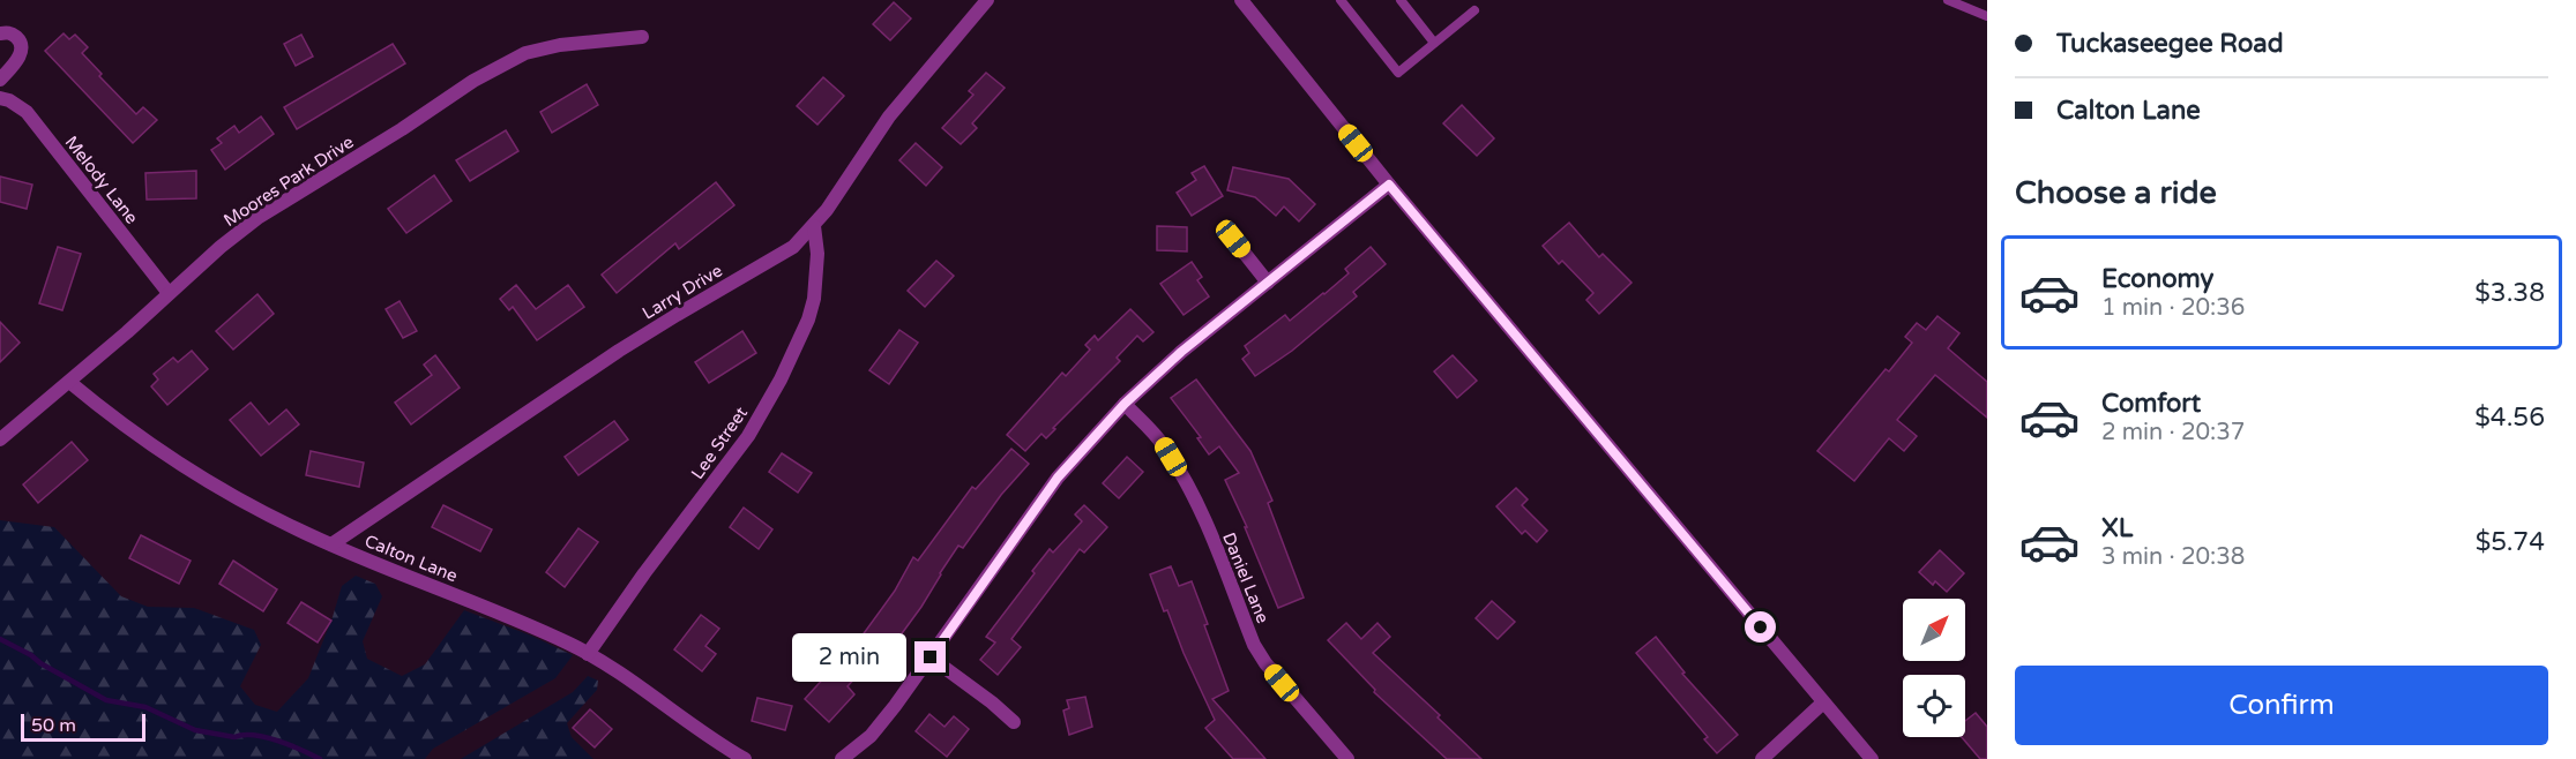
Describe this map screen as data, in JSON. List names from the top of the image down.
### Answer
{
  "streets": {
    "street": [
      "Melody Lane",
      "Moores Park Drive",
      "Larry Drive",
      "Lee Street",
      "Calton Lane",
      "Daniel Lane"
    ]
  },
  "crossings": [
    ["Melody Lane", "Moores Park Drive"],
    ["Moores Park Drive", "Calton Lane"],
    ["Larry Drive", "Lee Street"],
    ["Larry Drive", "Calton Lane"],
    ["Lee Street", "Calton Lane"]
  ],
  "scale_bar": "50 m",
  "north": "top right",
  "page": {
    "banner": ["Tuckaseegee Road", "Calton Lane"],
    "heading": "Choose a ride",
    "list": [
      {
        "name": "Economy",
        "note": "1 min · 20:36",
        "value": "$3.38"
      },
      {
        "name": "Comfort",
        "note": "2 min · 20:37",
        "value": "$4.56"
      },
      {
        "name": "XL",
        "note": "3 min · 20:38",
        "value": "$5.74"
      }
    ],
    "bubble": "2 min",
    "buttons": "Confirm",
    "scale": "50 m"
  }
}
